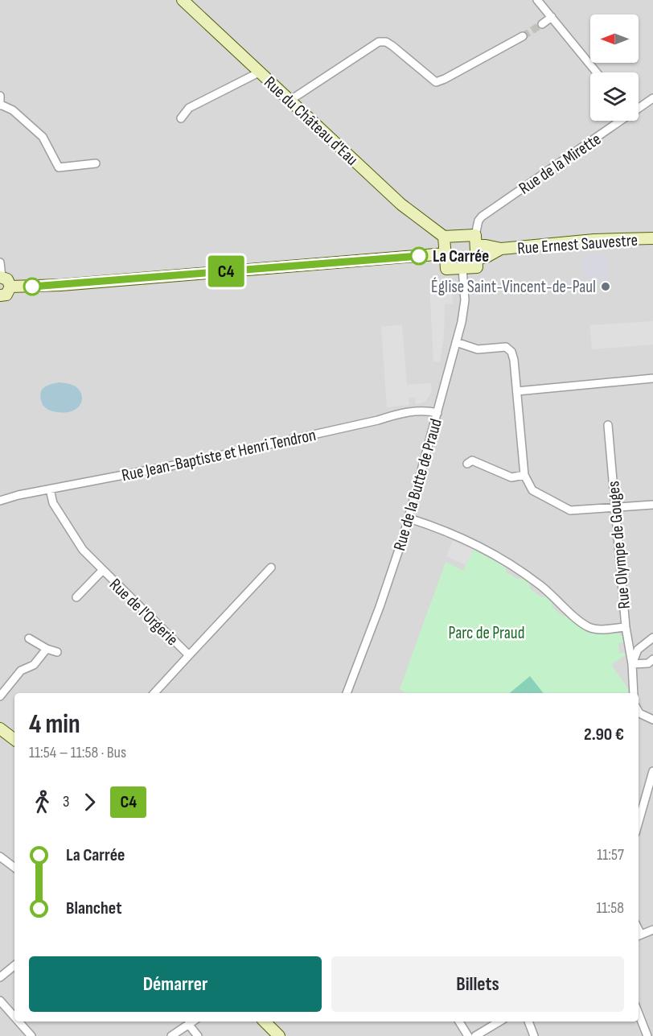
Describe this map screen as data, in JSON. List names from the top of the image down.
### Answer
{
  "streets": {
    "main road": ["Rue du Château d'Eau", "Rue Ernest Sauvestre"],
    "street": [
      "Rue de la Mirette",
      "Rue Jean-Baptiste et Henri Tendron",
      "Rue de la Butte de Praud",
      "Rue Olympe de Gouges",
      "Rue de l'Orgerie"
    ]
  },
  "crossings": [
    ["Rue du Château d'Eau", "Rue Ernest Sauvestre"],
    ["Rue de la Mirette", "Rue Ernest Sauvestre"],
    ["Rue Ernest Sauvestre", "Rue de la Butte de Praud"],
    ["Rue Jean-Baptiste et Henri Tendron", "Rue de la Butte de Praud"],
    ["Rue Jean-Baptiste et Henri Tendron", "Rue de l'Orgerie"]
  ],
  "parks": ["Parc de Praud"],
  "places": ["La Carrée", "Église Saint-Vincent-de-Paul"],
  "lines": ["bus line C4"],
  "north": "left",
  "page": {
    "on_map": "C4",
    "heading": ["4 min", "11:54 – 11:58 · Bus", "2.90 €"],
    "legs": ["3", "C4"],
    "list": [
      {
        "name": "La Carrée",
        "value": "11:57"
      },
      {
        "name": "Blanchet",
        "value": "11:58"
      }
    ],
    "buttons": ["Démarrer", "Billets"]
  }
}
